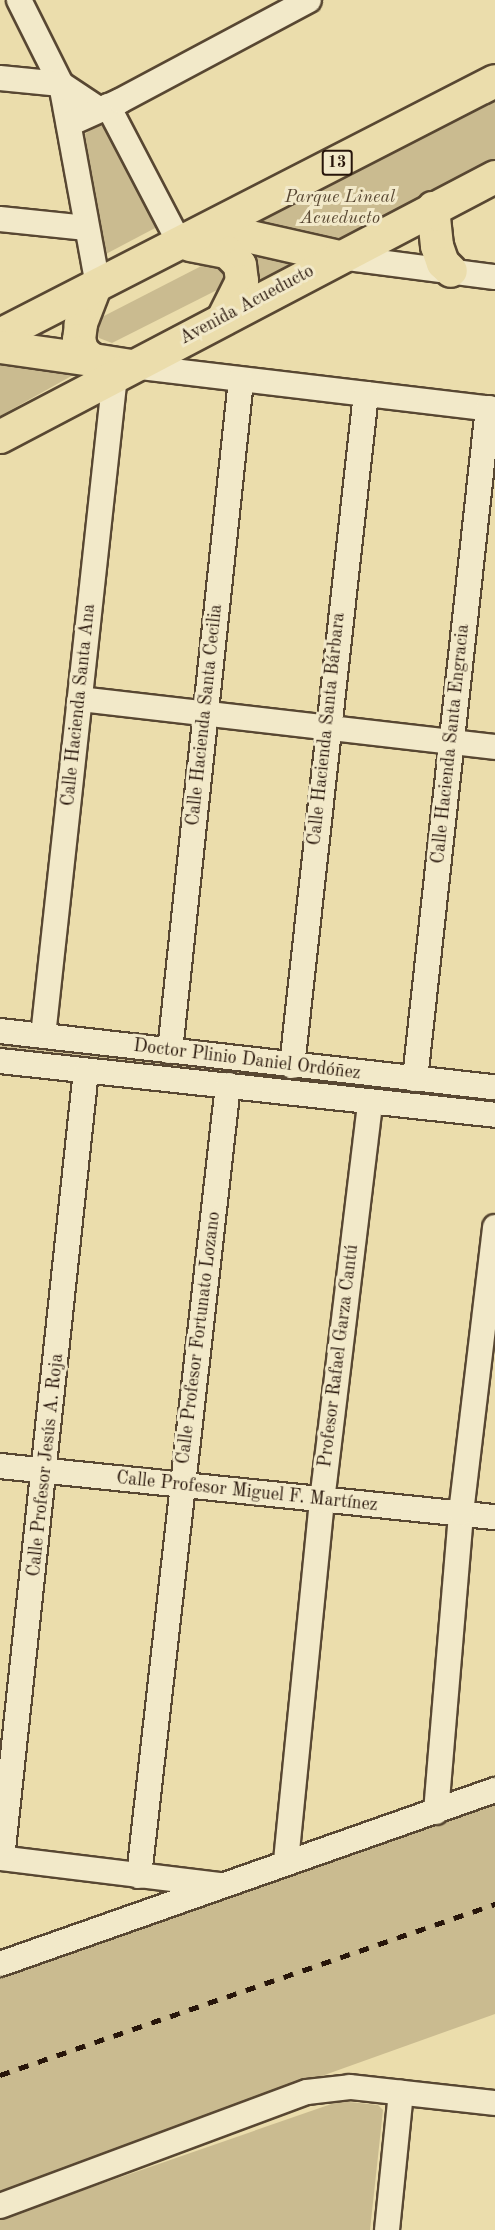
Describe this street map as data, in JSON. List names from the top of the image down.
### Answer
{
  "streets": {
    "main road": ["13", "Avenida Acueducto"],
    "street": [
      "Calle Hacienda Santa Ana",
      "Calle Hacienda Santa Cecilia",
      "Calle Hacienda Santa Bárbara",
      "Calle Hacienda Santa Engracia",
      "Doctor Plinio Daniel Ordóñez",
      "Calle Profesor Fortunato Lozano",
      "Profesor Rafael Garza Cantú",
      "Calle Profesor Jesús A. Roja",
      "Calle Profesor Miguel F. Martínez"
    ]
  },
  "crossings": [
    ["Avenida Acueducto", "Calle Hacienda Santa Ana"],
    ["Calle Hacienda Santa Ana", "Doctor Plinio Daniel Ordóñez"],
    ["Calle Hacienda Santa Cecilia", "Doctor Plinio Daniel Ordóñez"],
    ["Calle Hacienda Santa Bárbara", "Doctor Plinio Daniel Ordóñez"],
    ["Calle Hacienda Santa Engracia", "Doctor Plinio Daniel Ordóñez"],
    ["Doctor Plinio Daniel Ordóñez", "Calle Profesor Fortunato Lozano"],
    ["Doctor Plinio Daniel Ordóñez", "Profesor Rafael Garza Cantú"],
    ["Doctor Plinio Daniel Ordóñez", "Calle Profesor Jesús A. Roja"],
    ["Calle Profesor Fortunato Lozano", "Calle Profesor Miguel F. Martínez"],
    ["Profesor Rafael Garza Cantú", "Calle Profesor Miguel F. Martínez"],
    ["Calle Profesor Jesús A. Roja", "Calle Profesor Miguel F. Martínez"]
  ],
  "parks": ["Parque Lineal Acueducto"]
}
